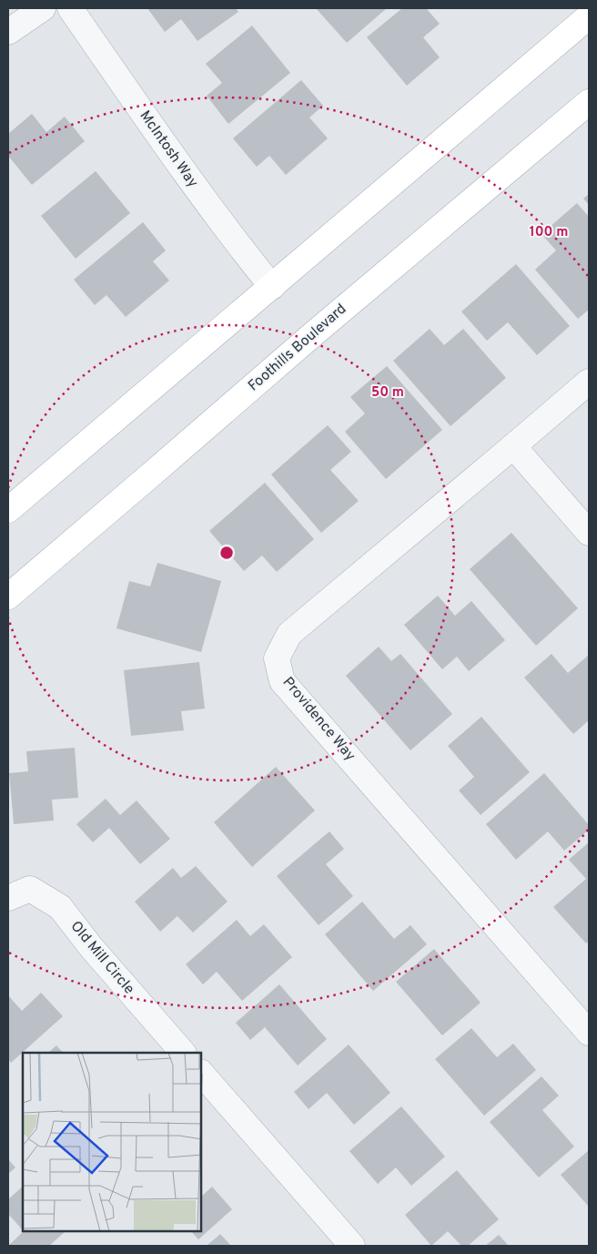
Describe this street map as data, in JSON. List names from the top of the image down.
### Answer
{
  "streets": {
    "main road": ["Foothills Boulevard"],
    "street": ["McIntosh Way", "Providence Way", "Old Mill Circle"]
  },
  "rings": ["100 m", "50 m"]
}
